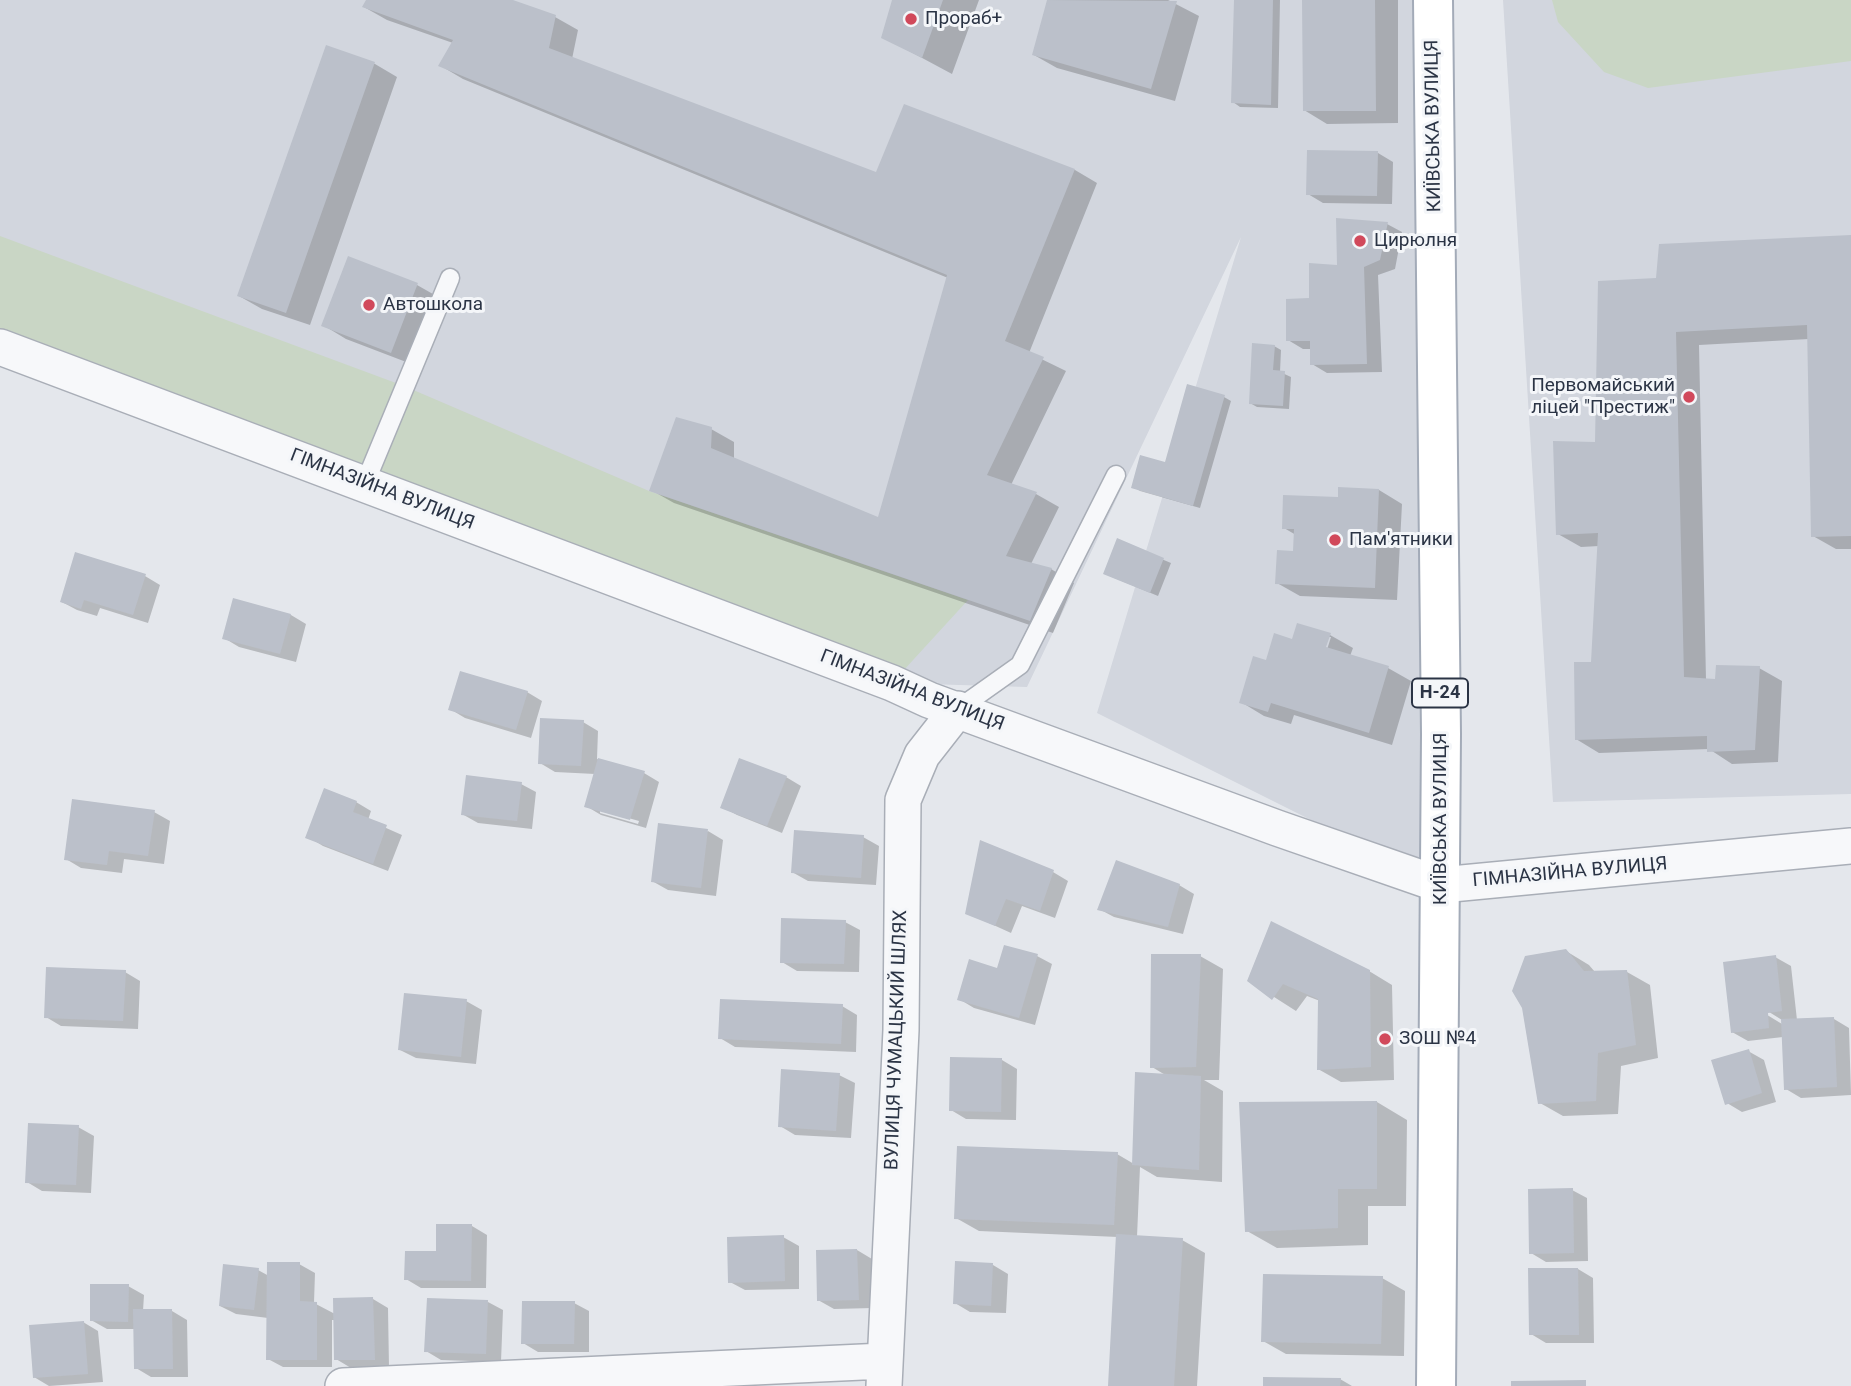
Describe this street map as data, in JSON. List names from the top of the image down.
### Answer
{
  "streets": {
    "main road": ["КИЇВСЬКА ВУЛИЦЯ", "Н-24"],
    "street": ["ГІМНАЗІЙНА ВУЛИЦЯ", "ВУЛИЦЯ ЧУМАЦЬКИЙ ШЛЯХ"]
  },
  "crossings": [
    ["КИЇВСЬКА ВУЛИЦЯ", "ГІМНАЗІЙНА ВУЛИЦЯ"],
    ["ГІМНАЗІЙНА ВУЛИЦЯ", "ВУЛИЦЯ ЧУМАЦЬКИЙ ШЛЯХ"]
  ],
  "places": [
    "Прораб+",
    "Цирюлня",
    "Автошкола",
    "Первомайський ліцей \"Престиж\"",
    "Пам'ятники",
    "ЗОШ №4"
  ]
}
